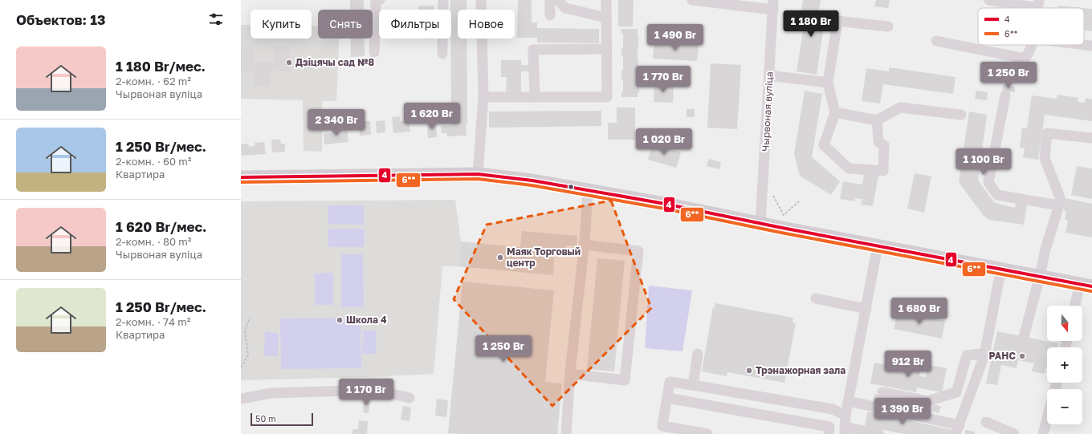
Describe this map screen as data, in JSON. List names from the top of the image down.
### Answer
{
  "streets": {
    "street": ["Чырвоная вуліца"]
  },
  "places": [
    "Дзіцячы сад №8",
    "Маяк Торговый центр",
    "Школа 4",
    "РАНС",
    "Трэнажорная зала"
  ],
  "lines": ["transit line 4", "transit line 6**"],
  "legend": ["4", "6**"],
  "scale_bar": "50 m",
  "north": "bottom",
  "page": {
    "heading": "Объектов: 13",
    "chip": [
      "Купить",
      "Снять",
      "Фильтры",
      "Новое"
    ],
    "price": [
      "1 180 Br",
      "1 490 Br",
      "1 250 Br",
      "1 770 Br",
      "1 620 Br",
      "2 340 Br",
      "1 020 Br",
      "1 100 Br",
      "1 680 Br",
      "1 250 Br",
      "912 Br",
      "1 170 Br",
      "1 390 Br"
    ],
    "list": [
      {
        "name": "1 180 Br/мес.",
        "note": "2-комн. · 62 m² · Чырвоная вуліца"
      },
      {
        "name": "1 250 Br/мес.",
        "note": "2-комн. · 60 m² · Квартира"
      },
      {
        "name": "1 620 Br/мес.",
        "note": "2-комн. · 80 m² · Чырвоная вуліца"
      },
      {
        "name": "1 250 Br/мес.",
        "note": "2-комн. · 74 m² · Квартира"
      }
    ],
    "map_buttons": ["+", "−"],
    "scale": "50 m"
  }
}
